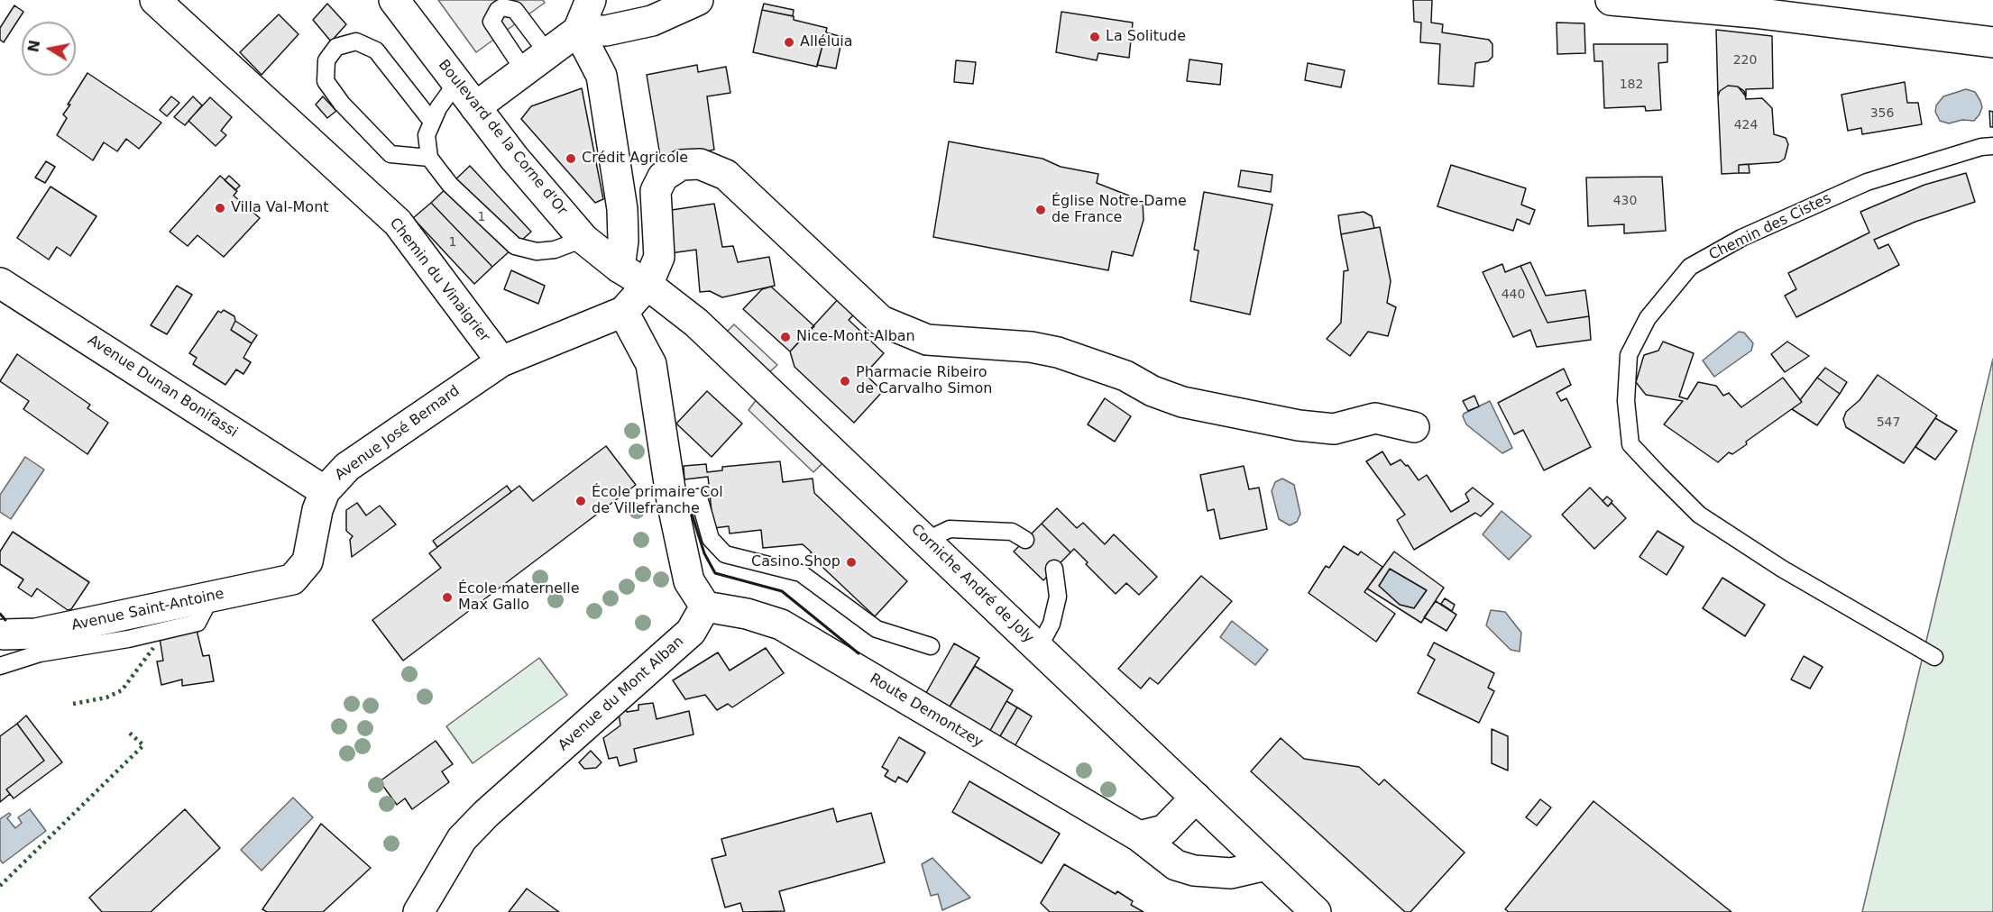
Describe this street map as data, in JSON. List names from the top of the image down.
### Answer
{
  "streets": {
    "street": [
      "Boulevard de la Corne d'Or",
      "Chemin du Vinaigrier",
      "Avenue Dunan Bonifassi",
      "Avenue José Bernard",
      "Corniche André de Joly",
      "Avenue Saint-Antoine",
      "Avenue du Mont Alban",
      "Route Demontzey"
    ],
    "lane": ["Chemin des Cistes"]
  },
  "crossings": [
    ["Boulevard de la Corne d'Or", "Corniche André de Joly"],
    ["Chemin du Vinaigrier", "Avenue José Bernard"],
    ["Avenue Dunan Bonifassi", "Avenue José Bernard"],
    ["Avenue José Bernard", "Avenue Saint-Antoine"],
    ["Corniche André de Joly", "Route Demontzey"],
    ["Avenue du Mont Alban", "Route Demontzey"]
  ],
  "places": [
    "La Solitude",
    "Alléluia",
    "Crédit Agricole",
    "Villa Val-Mont",
    "Église Notre-Dame de France",
    "Nice-Mont-Alban",
    "Pharmacie Ribeiro de Carvalho Simon",
    "École primaire Col de Villefranche",
    "Casino Shop",
    "École maternelle Max Gallo"
  ],
  "house_numbers": [
    "220",
    "182",
    "356",
    "424",
    "430",
    "1",
    "1",
    "440",
    "547"
  ],
  "north": "left"
}
